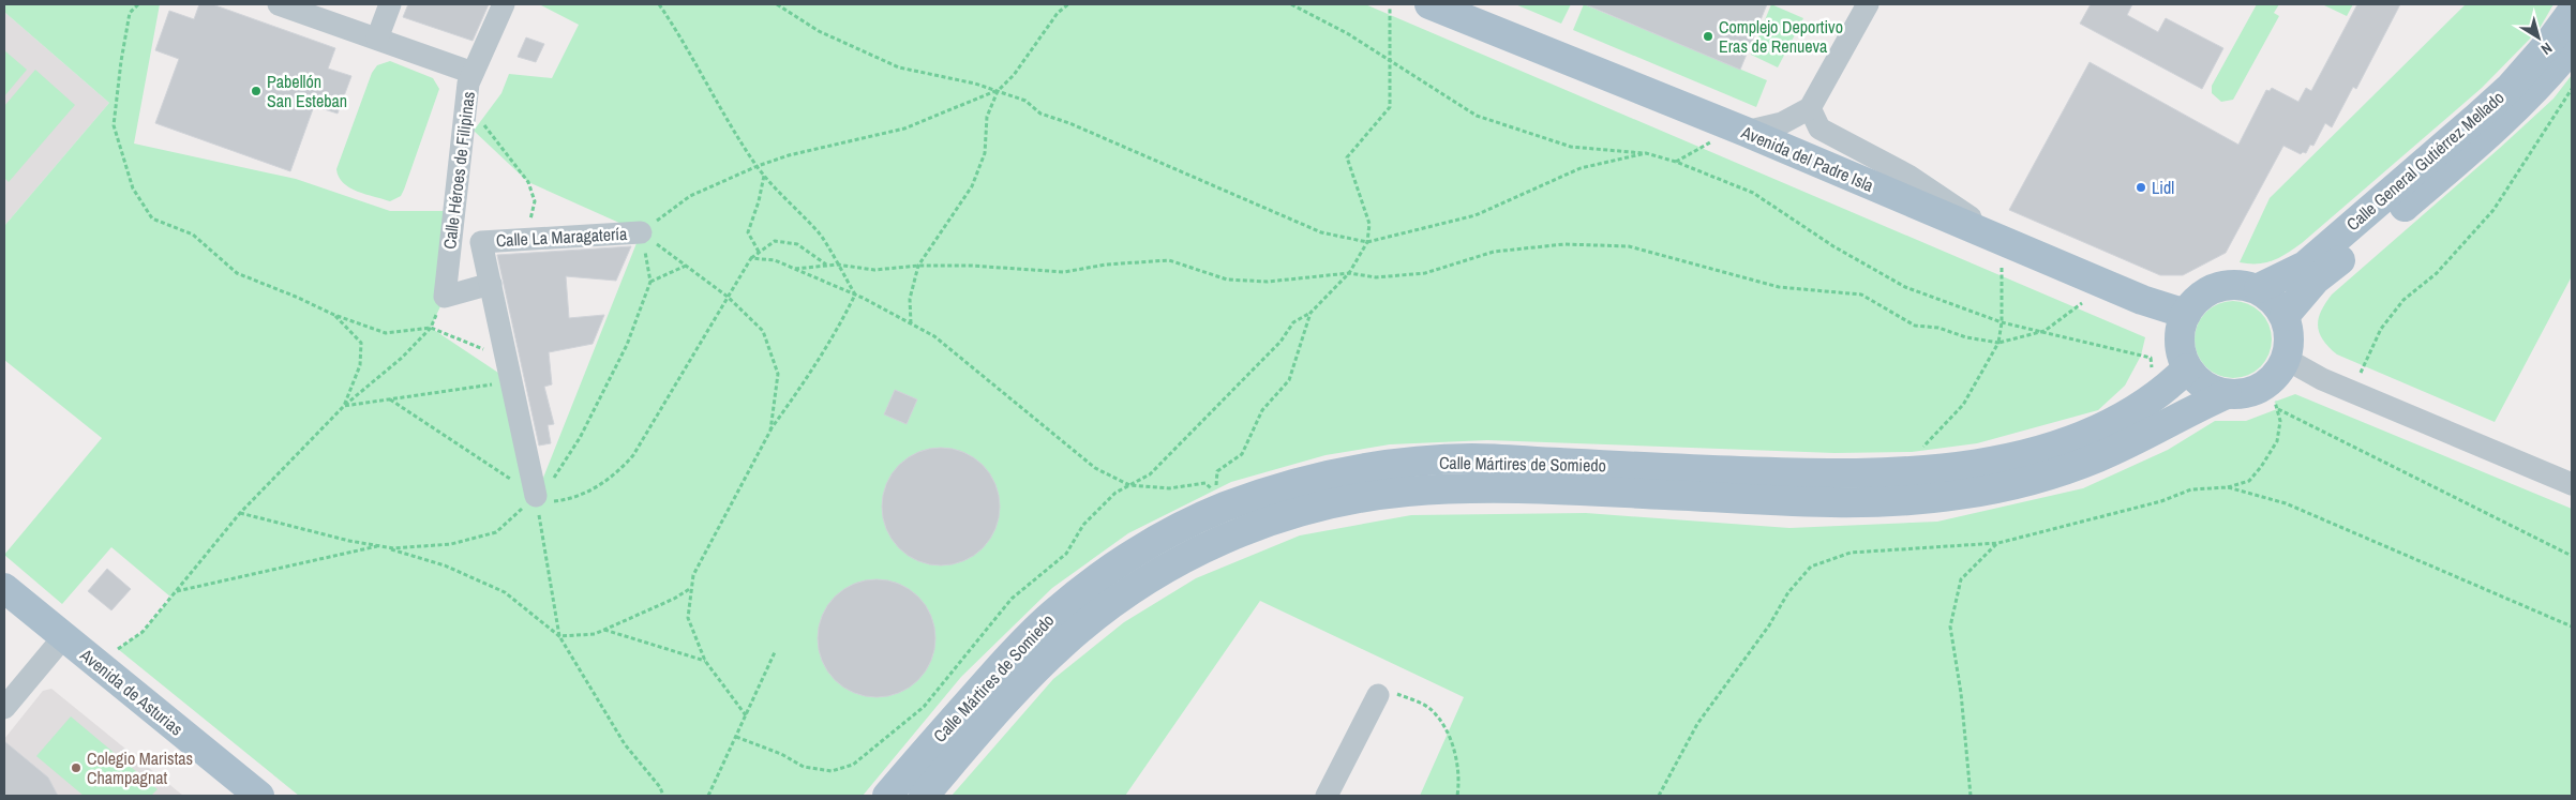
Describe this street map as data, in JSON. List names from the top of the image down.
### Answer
{
  "streets": {
    "main road": [
      "Avenida del Padre Isla",
      "Calle General Gutiérrez Mellado",
      "Calle Mártires de Somiedo",
      "Avenida de Asturias"
    ],
    "street": ["Calle Héroes de Filipinas", "Calle La Maragatería"]
  },
  "crossings": [
    ["Avenida del Padre Isla", "Calle General Gutiérrez Mellado"],
    ["Avenida del Padre Isla", "Calle Mártires de Somiedo"],
    ["Calle General Gutiérrez Mellado", "Calle Mártires de Somiedo"],
    ["Calle Héroes de Filipinas", "Calle La Maragatería"]
  ],
  "places": [
    "Complejo Deportivo Eras de Renueva",
    "Pabellón San Esteban",
    "Lidl",
    "Colegio Maristas Champagnat"
  ],
  "north": "bottom right"
}
